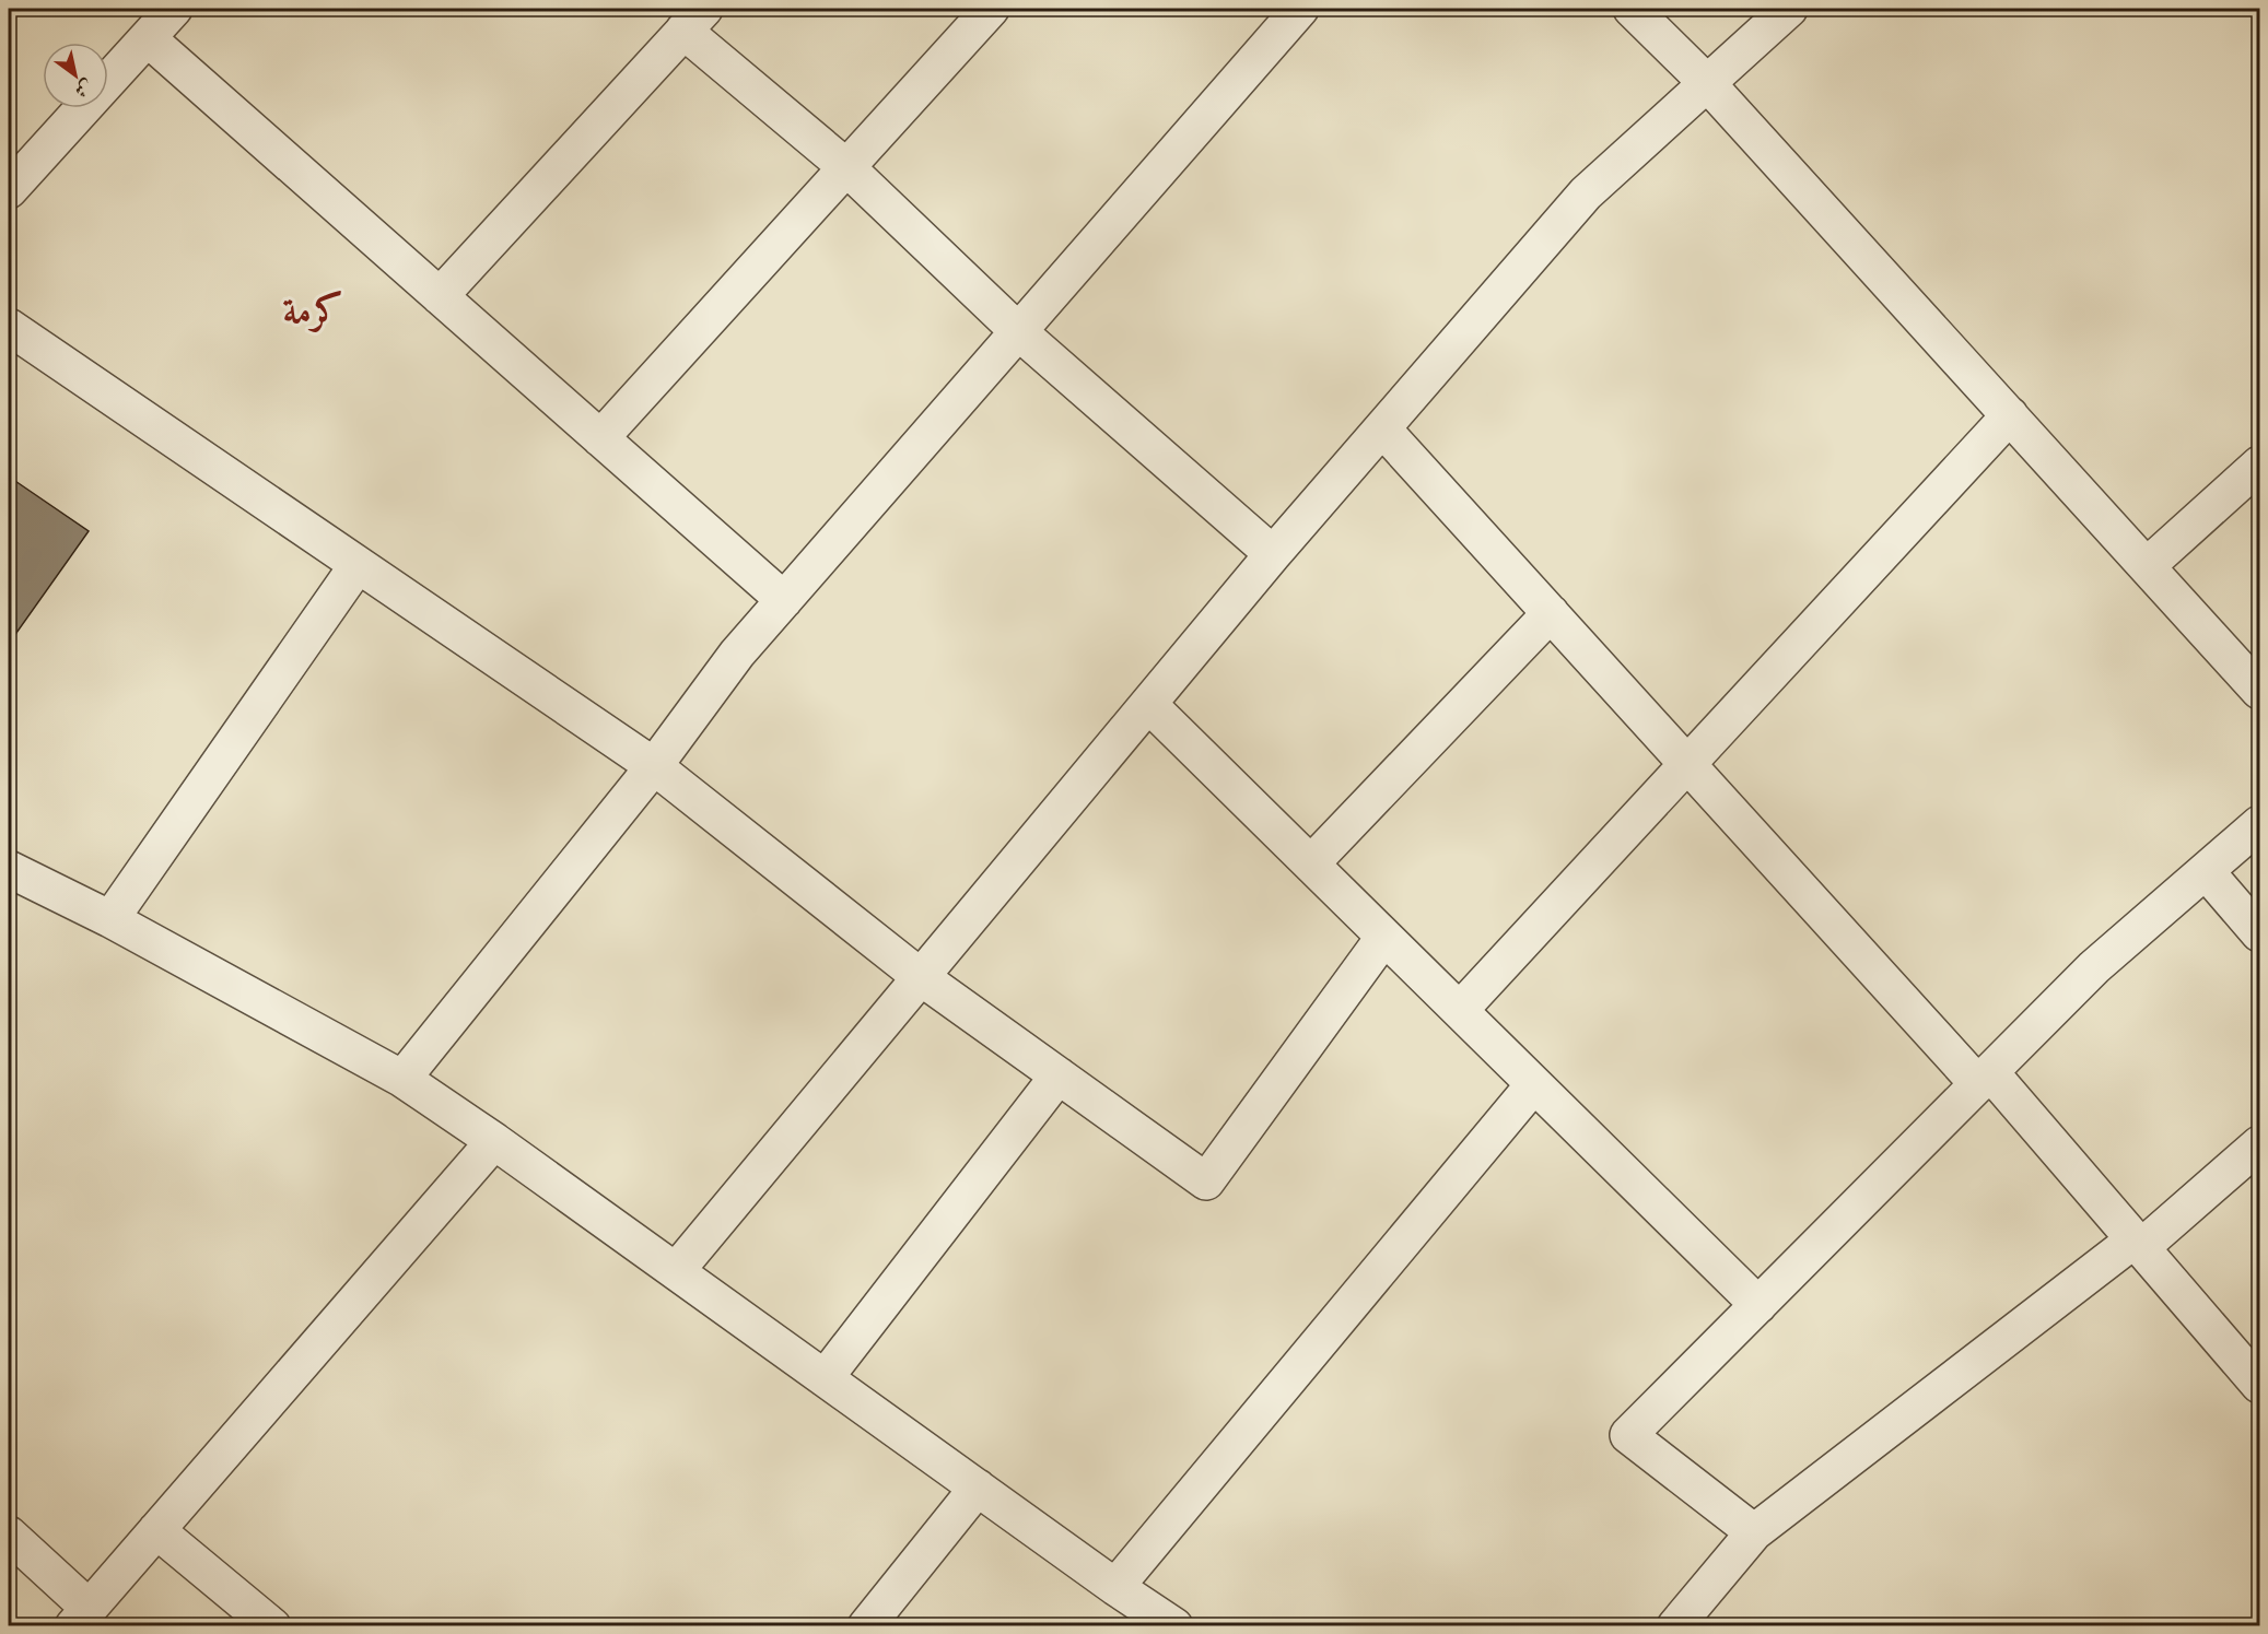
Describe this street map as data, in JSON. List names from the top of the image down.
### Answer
{
  "districts": ["كرمة"],
  "north": "bottom right"
}
